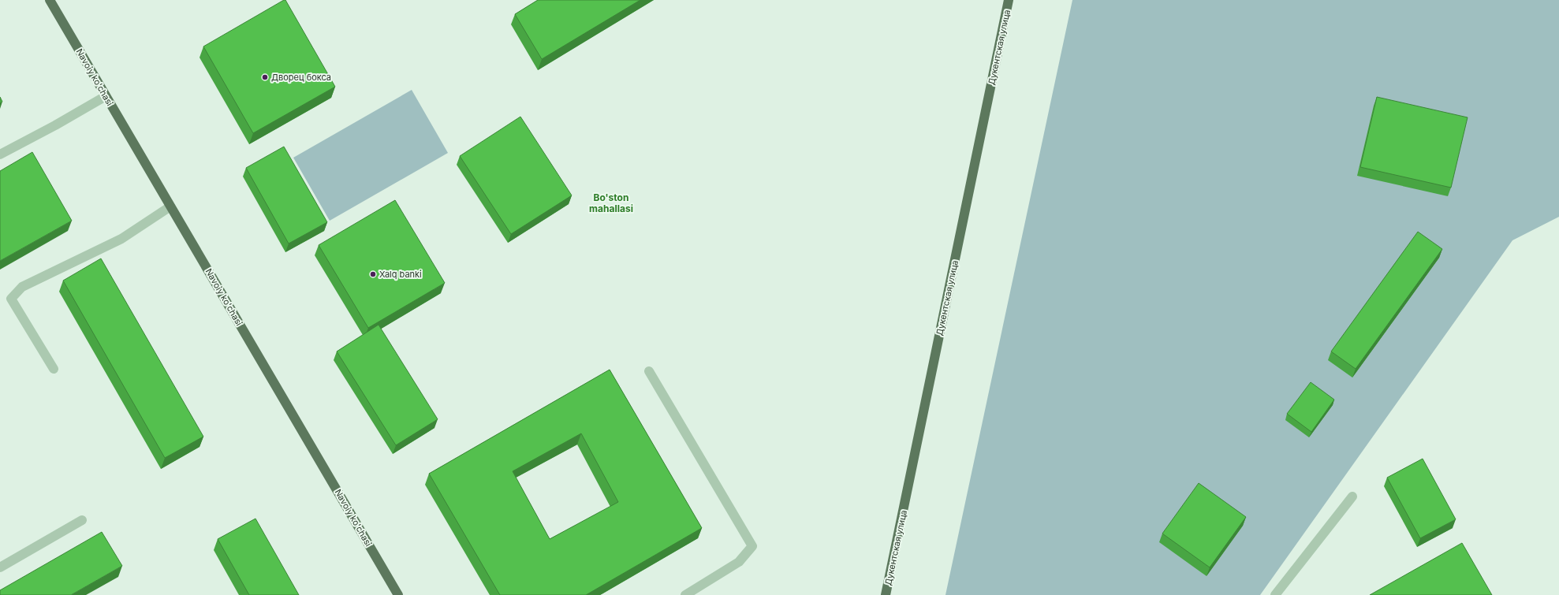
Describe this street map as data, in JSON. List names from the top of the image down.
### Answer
{
  "streets": {
    "main road": ["Дукентская улица", "Navoiy ko'chasi"]
  },
  "districts": ["Bo'ston mahallasi"],
  "places": ["Дворец бокса", "Xalq banki"]
}
